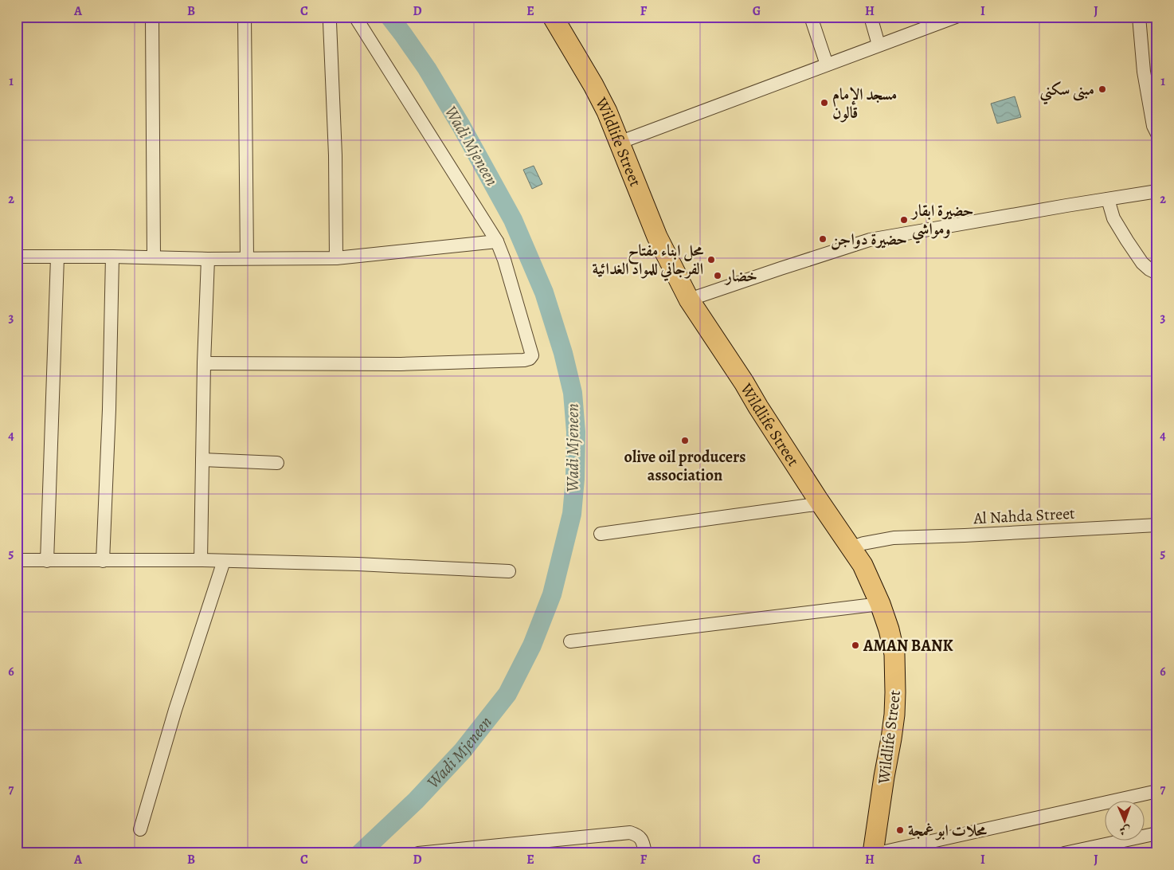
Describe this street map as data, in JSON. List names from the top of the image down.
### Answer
{
  "streets": {
    "main road": ["Wildlife Street"],
    "street": ["Al Nahda Street"]
  },
  "crossings": [
    ["Wildlife Street", "Al Nahda Street"]
  ],
  "water": ["Wadi Mjeneen"],
  "places": [
    "مبنى سكني",
    "مسجد الإمام قالون",
    "حضيرة ابقار ومواشي",
    "حضيرة دواجن",
    "محل ابناء مفتاح الفرجاني للمواد الغدائية",
    "خضار",
    "olive oil producers association",
    "AMAN BANK",
    "محلات ابو غمجة"
  ],
  "north": "bottom",
  "grid": {
    "columns": [
      "A",
      "B",
      "C",
      "D",
      "E",
      "F",
      "G",
      "H",
      "I",
      "J"
    ],
    "rows": [
      "1",
      "2",
      "3",
      "4",
      "5",
      "6",
      "7"
    ]
  }
}
